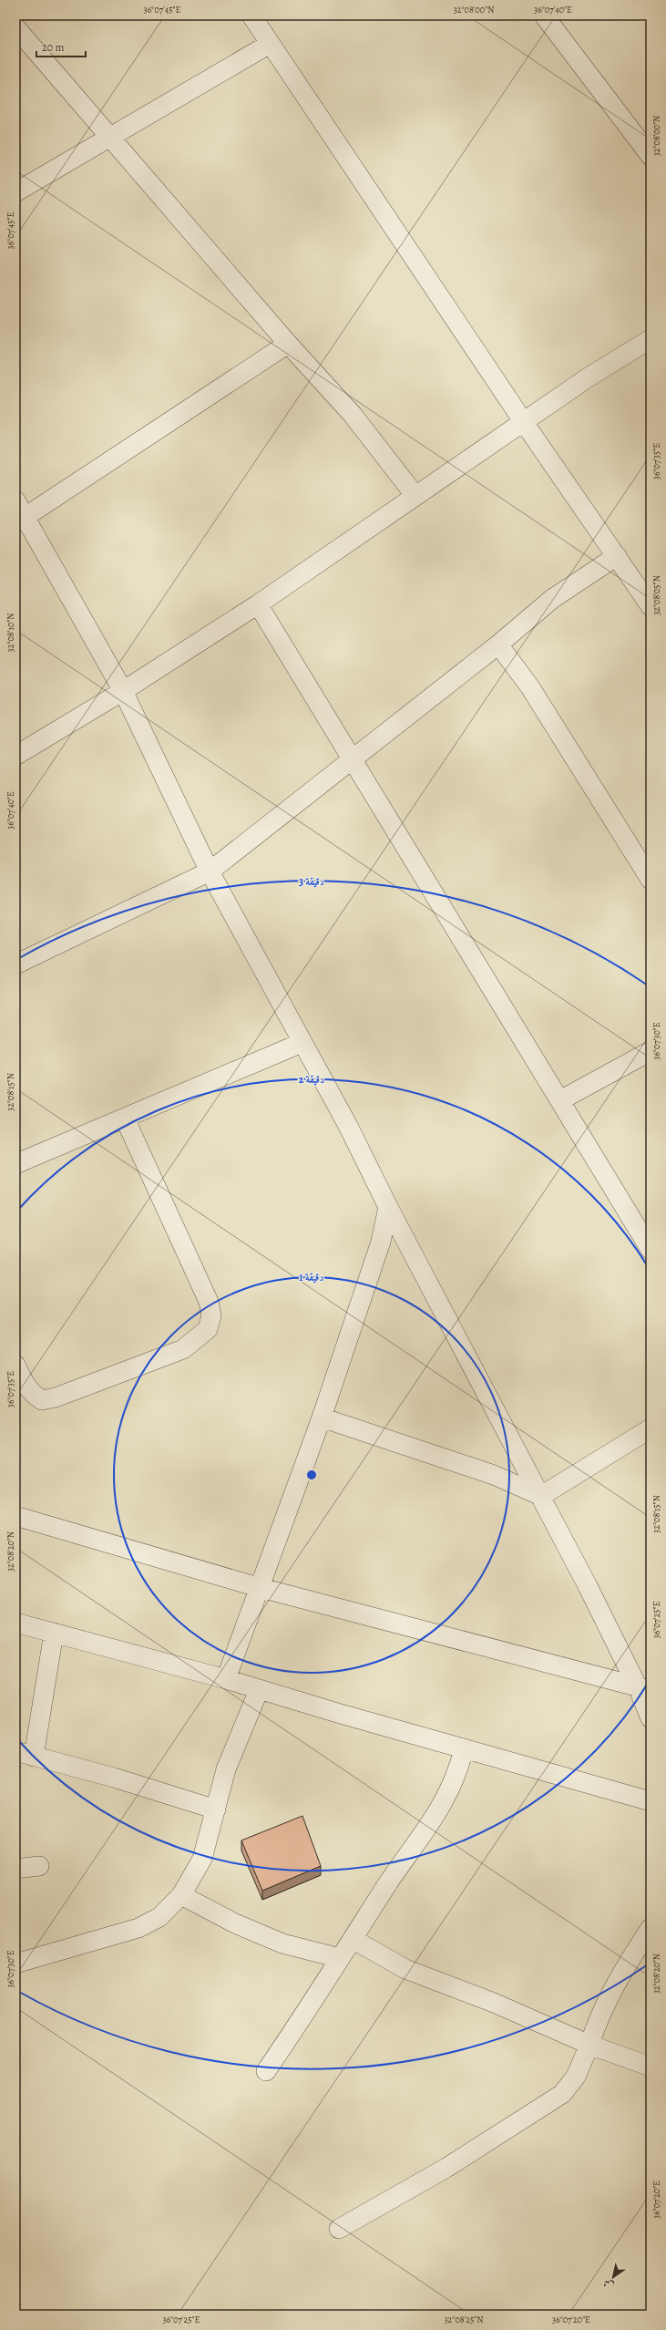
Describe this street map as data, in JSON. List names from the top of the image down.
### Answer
{
  "scale_bar": "20 m",
  "north": "bottom left",
  "coordinates": [
    "36°07'45\"E",
    "32°08'00\"N",
    "36°07'40\"E",
    "36°07'35\"E",
    "32°08'05\"N",
    "32°08'10\"N",
    "36°07'30\"E",
    "32°08'15\"N",
    "32°08'20\"N",
    "36°07'25\"E",
    "36°07'20\"E",
    "32°08'25\"N"
  ],
  "rings": ["3 دقيقة", "2 دقيقة", "1 دقيقة"]
}
